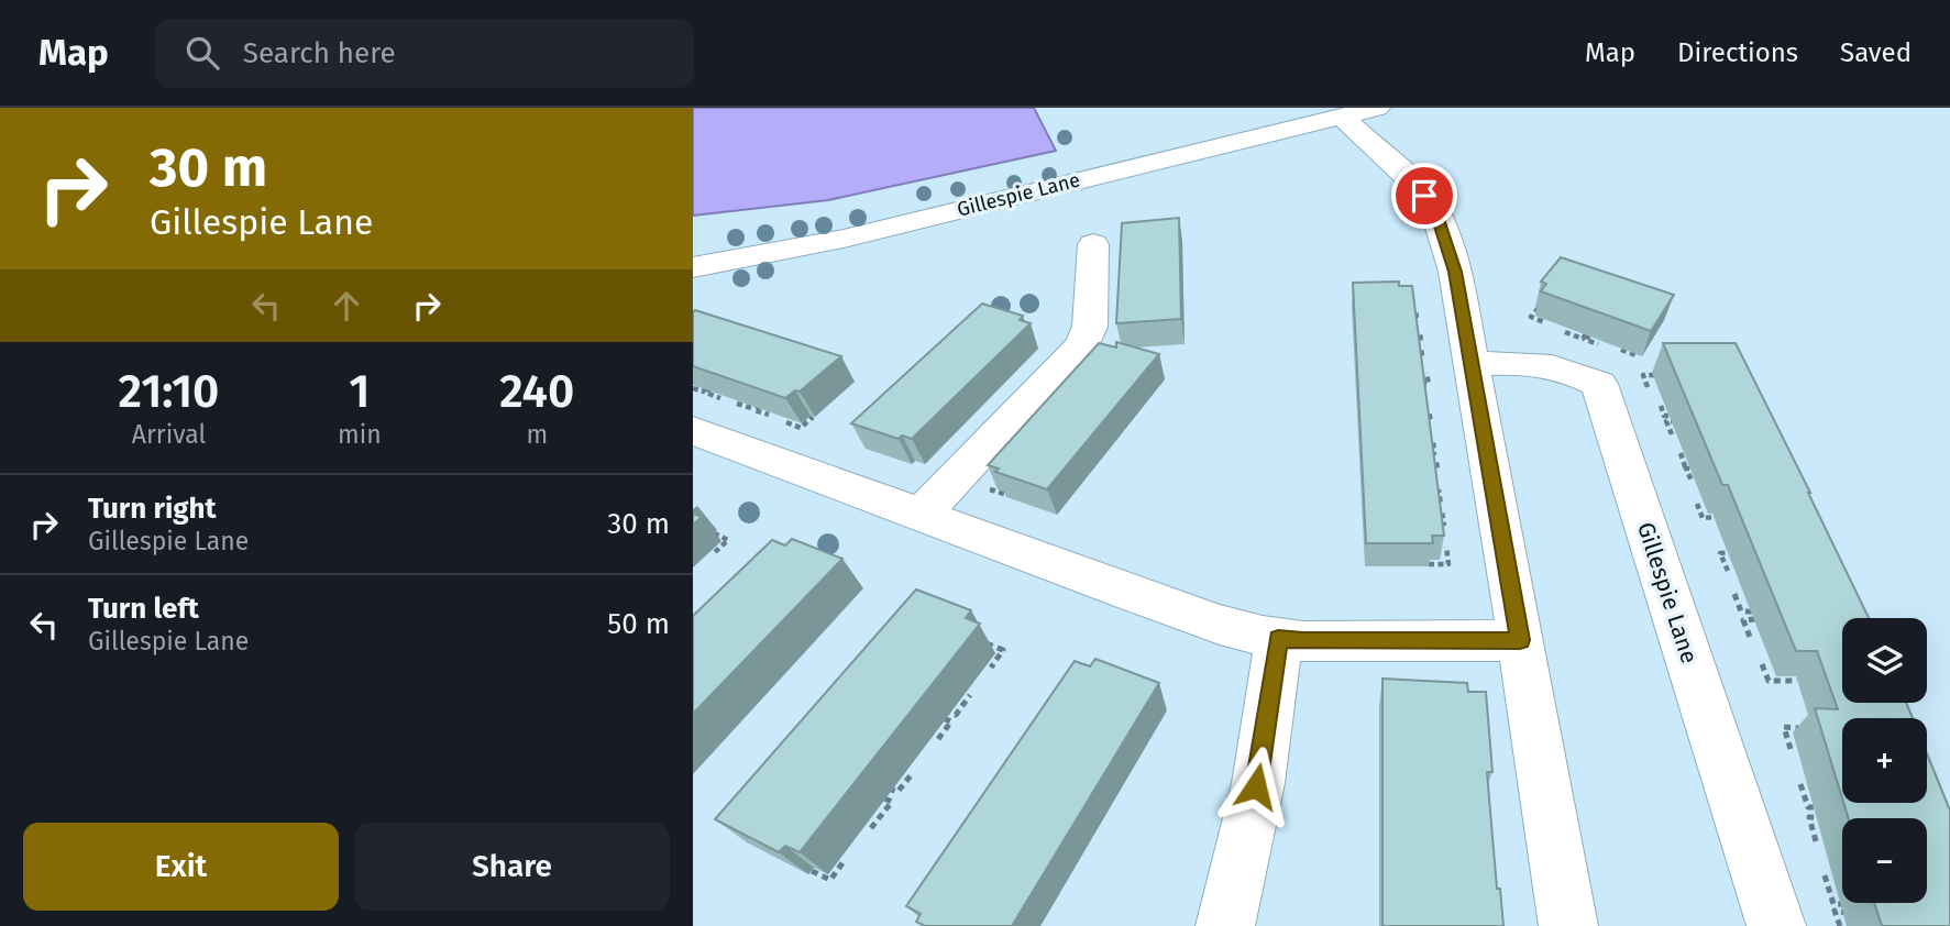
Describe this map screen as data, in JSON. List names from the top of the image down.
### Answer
{
  "streets": {
    "street": ["Gillespie Lane"]
  },
  "page": {
    "header": "Map",
    "search": "Search here",
    "nav": ["Map", "Directions", "Saved"],
    "turn": ["30 m", "Gillespie Lane"],
    "eta": [
      "21:10",
      "Arrival",
      "1",
      "min",
      "240",
      "m"
    ],
    "list": [
      {
        "name": "Turn right",
        "note": "Gillespie Lane",
        "value": "30 m"
      },
      {
        "name": "Turn left",
        "note": "Gillespie Lane",
        "value": "50 m"
      }
    ],
    "map_buttons": ["+", "−"],
    "buttons": ["Exit", "Share"]
  }
}
